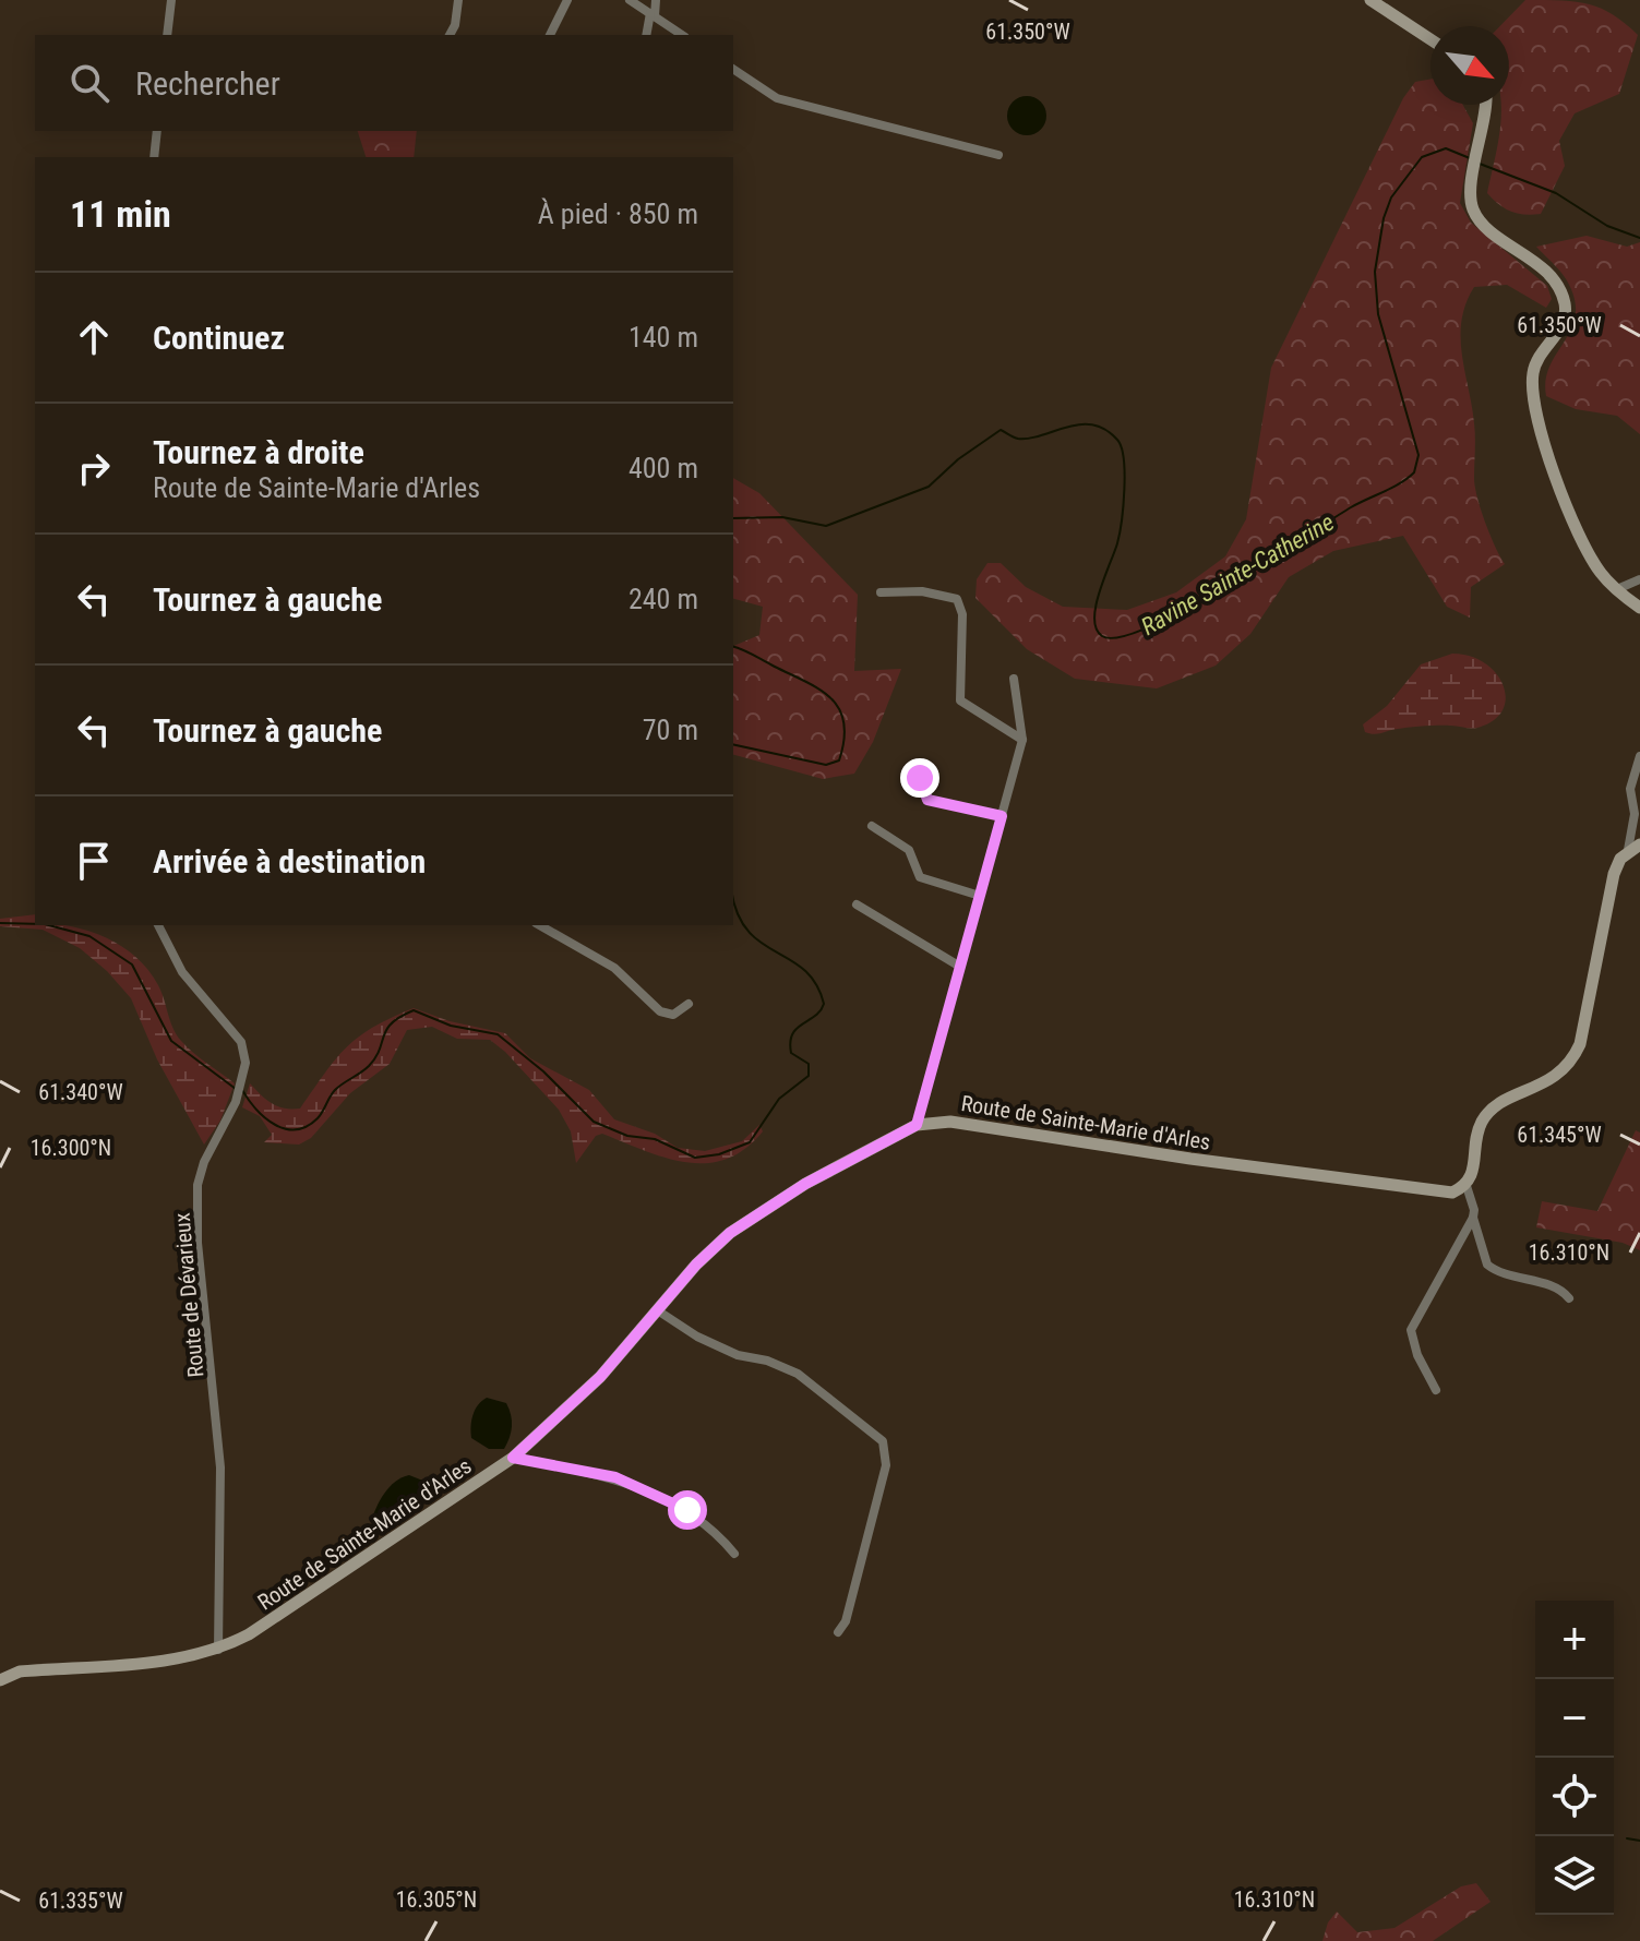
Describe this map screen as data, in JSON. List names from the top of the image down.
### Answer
{
  "streets": {
    "main road": ["Route de Sainte-Marie d'Arles"],
    "street": ["Route de Dévarieux"]
  },
  "crossings": [
    ["Route de Sainte-Marie d'Arles", "Route de Dévarieux"]
  ],
  "water": ["Ravine Sainte-Catherine"],
  "north": "bottom right",
  "page": {
    "search": "Rechercher",
    "heading": ["11 min", "À pied · 850 m"],
    "list": [
      ["Continuez", "140 m"],
      ["Tournez à droite", "Route de Sainte-Marie d'Arles", "400 m"],
      ["Tournez à gauche", "240 m"],
      ["Tournez à gauche", "70 m"],
      "Arrivée à destination"
    ],
    "map_buttons": ["+", "−"]
  },
  "coordinates": [
    "61.350°W",
    "61.340°W",
    "61.345°W",
    "16.300°N",
    "16.310°N",
    "16.305°N",
    "61.335°W"
  ]
}
